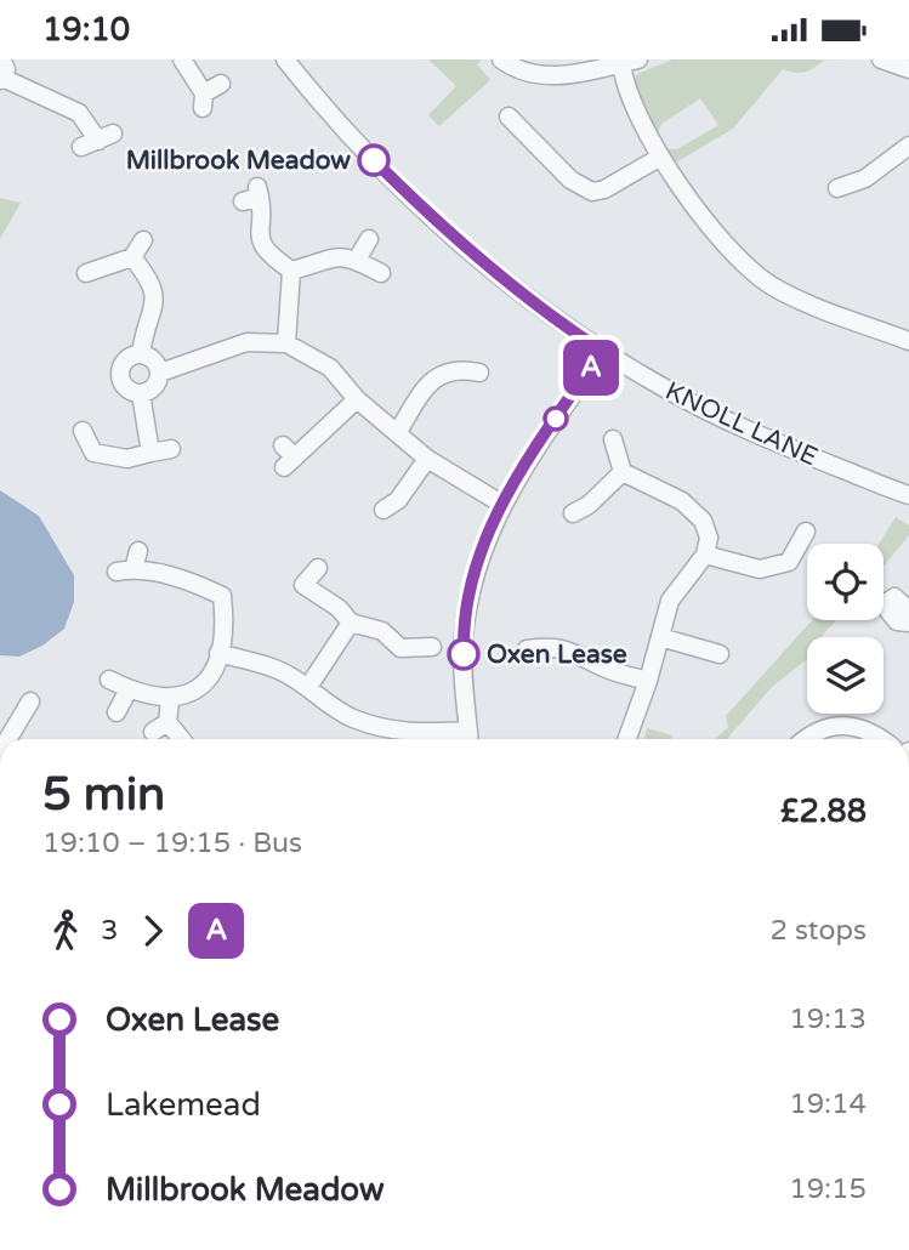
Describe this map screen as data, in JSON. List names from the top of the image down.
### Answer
{
  "streets": {
    "street": ["KNOLL LANE"]
  },
  "places": ["Millbrook Meadow", "Oxen Lease"],
  "lines": ["bus line A"],
  "page": {
    "status": "19:10",
    "on_map": "A",
    "heading": ["5 min", "19:10 – 19:15 · Bus", "£2.88"],
    "legs": ["3", "A", "2 stops"],
    "list": [
      {
        "name": "Oxen Lease",
        "value": "19:13"
      },
      {
        "name": "Lakemead",
        "value": "19:14"
      },
      {
        "name": "Millbrook Meadow",
        "value": "19:15"
      }
    ]
  }
}
